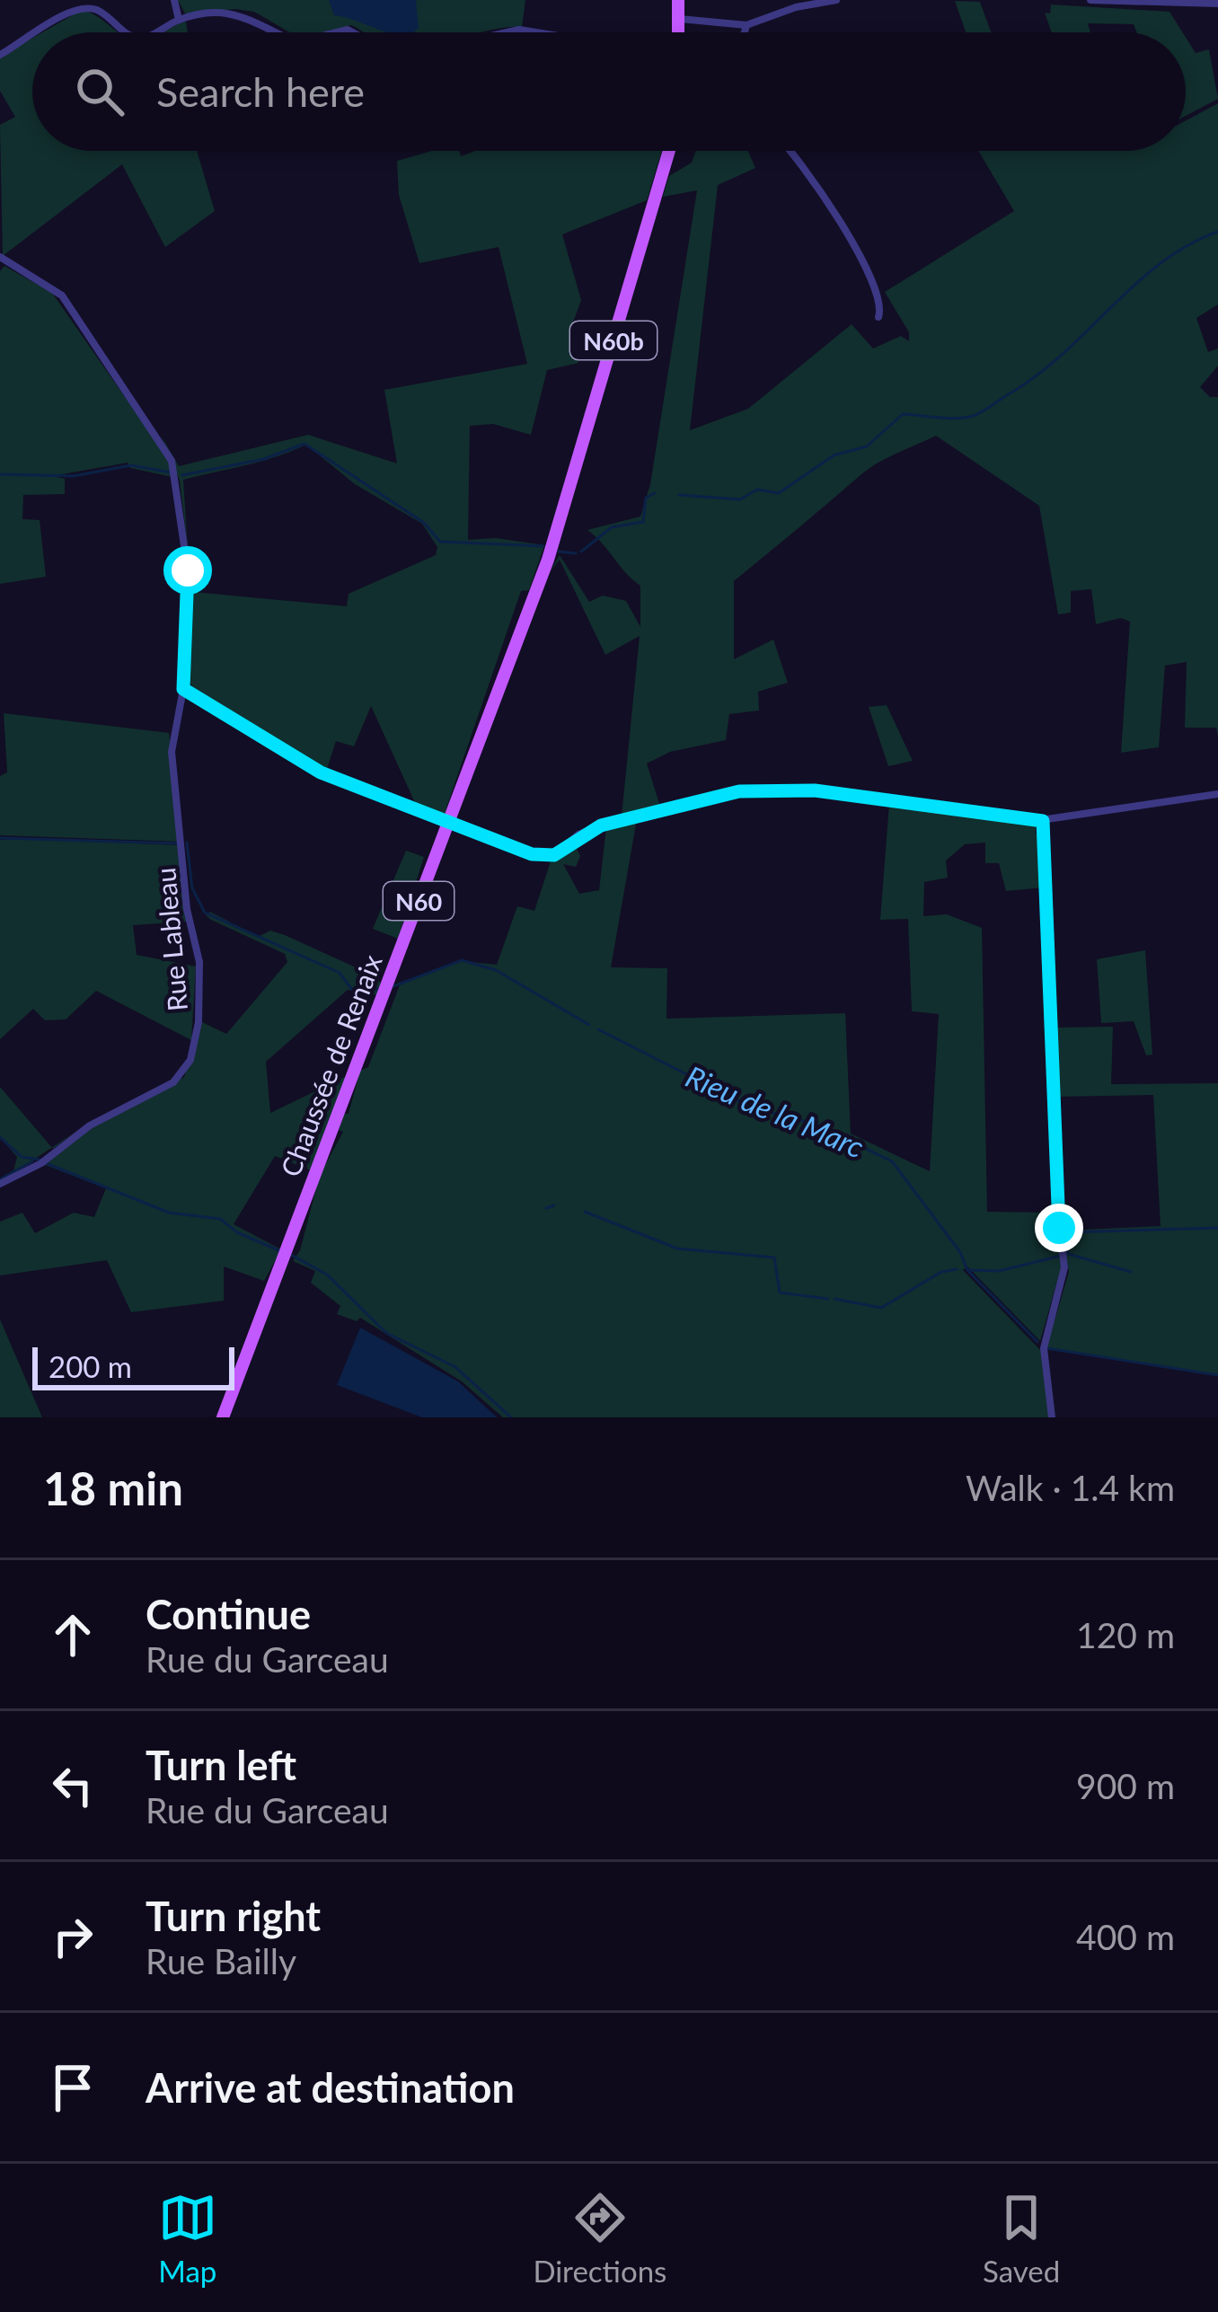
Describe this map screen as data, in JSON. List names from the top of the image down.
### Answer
{
  "streets": {
    "main road": ["N60b", "N60", "Chaussée de Renaix"],
    "street": ["Rue Lableau"]
  },
  "crossings": [
    ["N60b", "Chaussée de Renaix"]
  ],
  "water": ["Rieu de la Marc"],
  "scale_bar": "200 m",
  "page": {
    "search": "Search here",
    "scale": "200 m",
    "heading": ["18 min", "Walk · 1.4 km"],
    "list": [
      ["Continue", "Rue du Garceau", "120 m"],
      ["Turn left", "Rue du Garceau", "900 m"],
      ["Turn right", "Rue Bailly", "400 m"],
      "Arrive at destination"
    ],
    "nav": ["Map", "Directions", "Saved"]
  }
}
